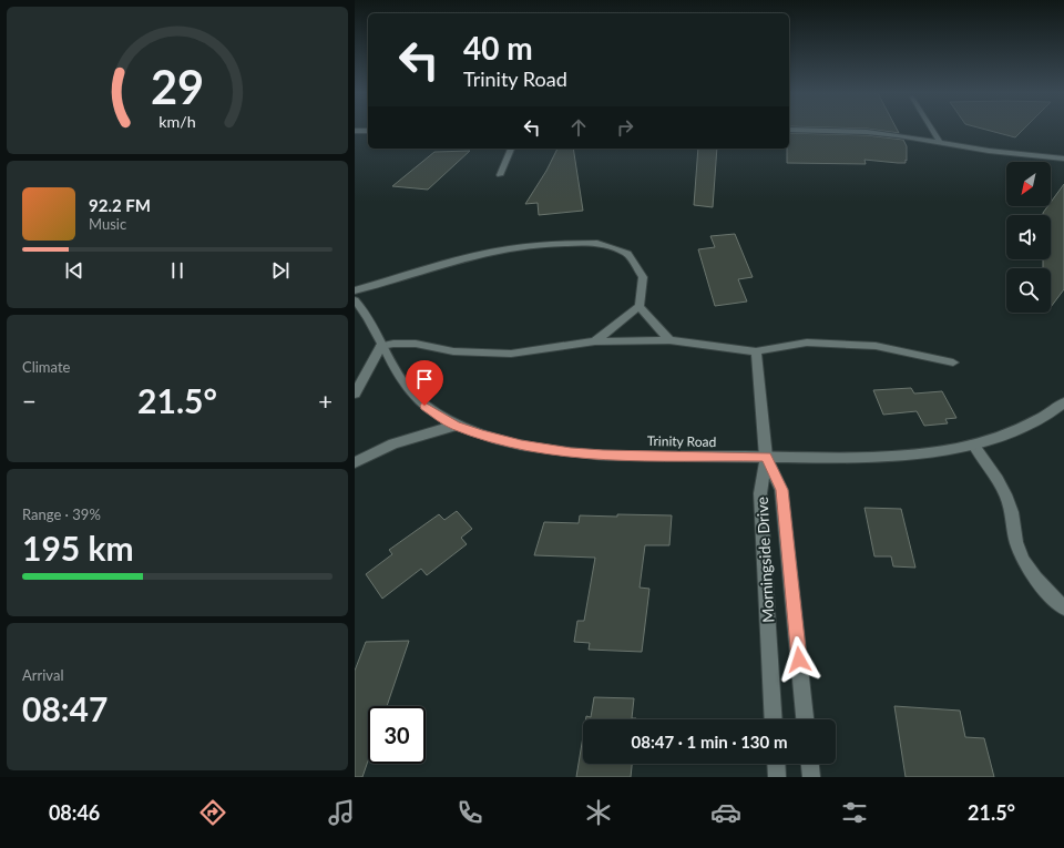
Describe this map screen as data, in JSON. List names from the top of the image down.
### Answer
{
  "streets": {
    "street": ["Trinity Road", "Morningside Drive"]
  },
  "crossings": [
    ["Trinity Road", "Morningside Drive"]
  ],
  "north": "bottom left",
  "page": {
    "turn": ["40 m", "Trinity Road"],
    "song": ["92.2 FM", "Music"],
    "tile": [
      "Climate",
      ["Range · 39%", "195 km"],
      ["Arrival", "08:47"]
    ],
    "heat": ["−", "21.5°", "+"],
    "limit": "30",
    "trip": "08:47 · 1 min · 130 m",
    "tabs": ["08:46", "21.5°"],
    "gauge": ["29", "km/h"]
  }
}
